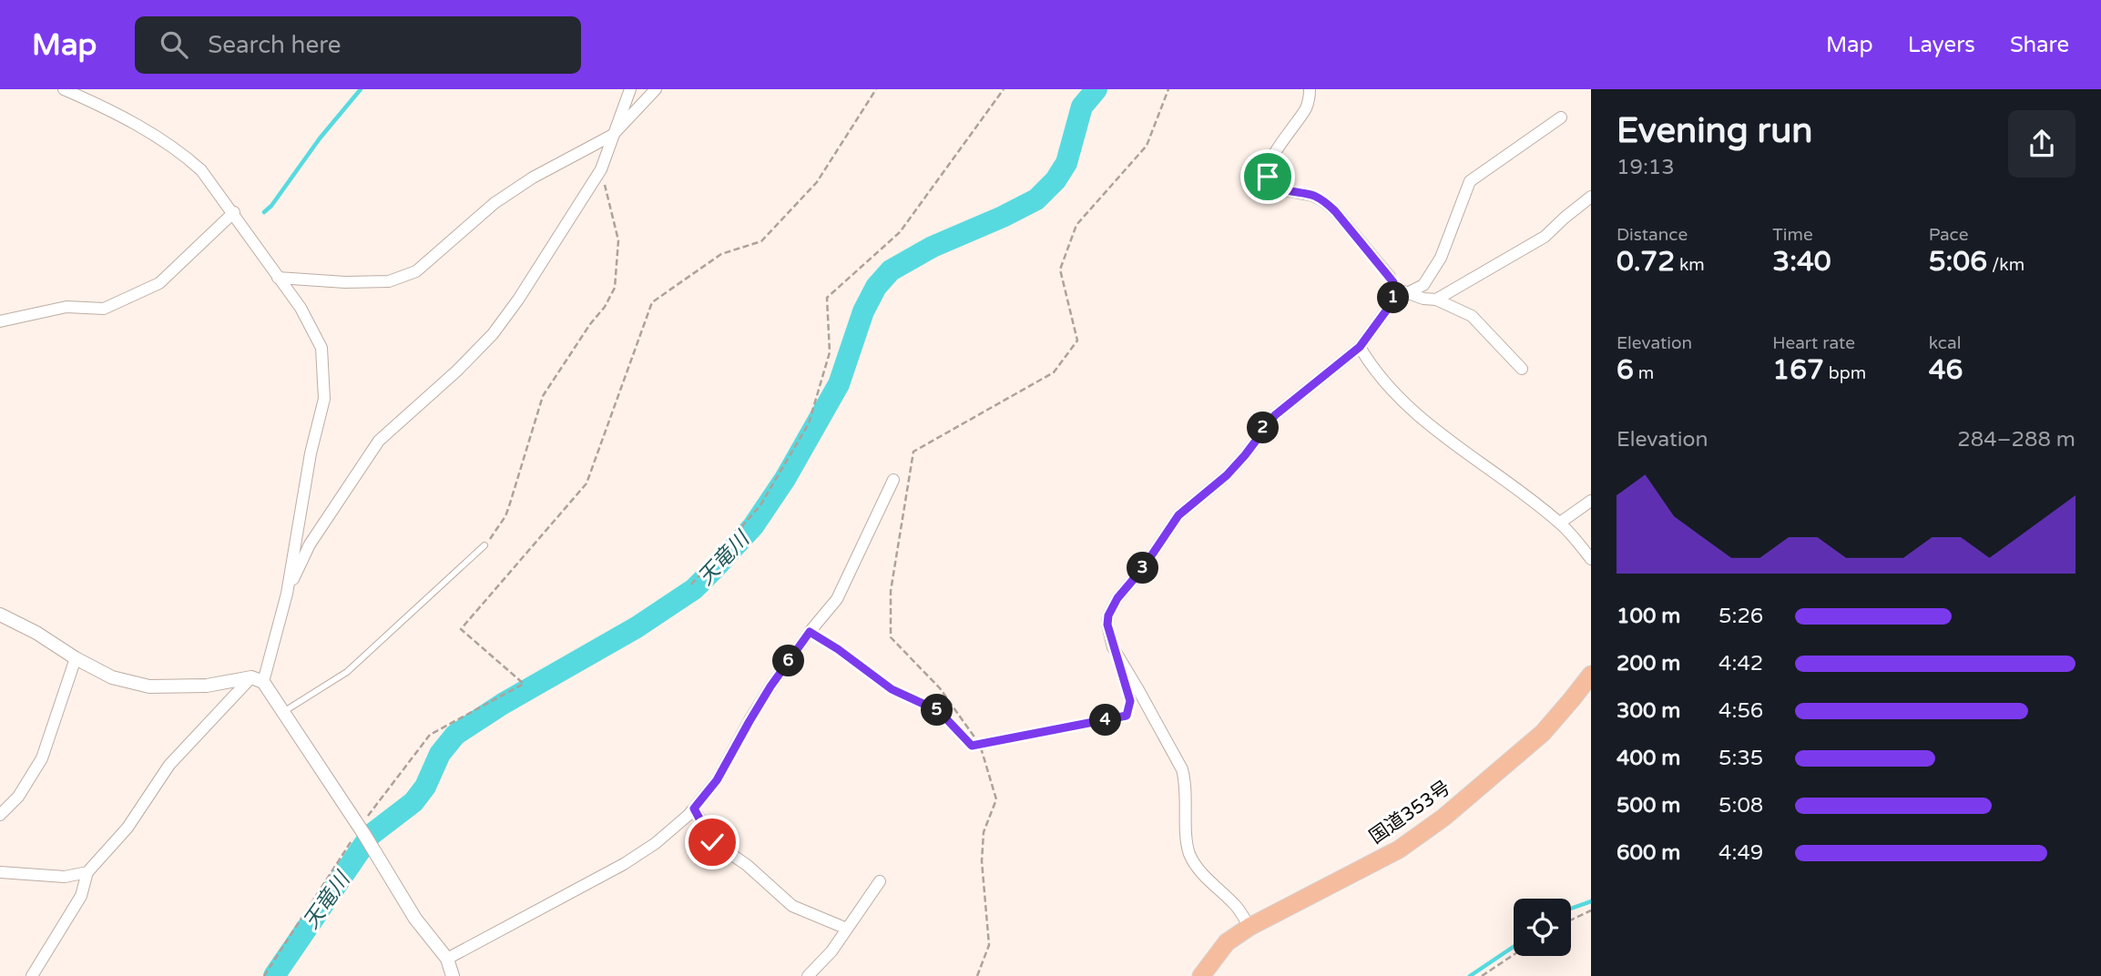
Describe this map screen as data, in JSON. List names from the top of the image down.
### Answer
{
  "streets": {
    "highway": ["国道353号"]
  },
  "water": ["天竜川"],
  "page": {
    "header": "Map",
    "search": "Search here",
    "nav": ["Map", "Layers", "Share"],
    "heading": ["Evening run", "19:13"],
    "stats": [
      ["Distance", "0.72 km"],
      ["Time", "3:40"],
      ["Pace", "5:06 /km"],
      ["Elevation", "6 m"],
      ["Heart rate", "167 bpm"],
      ["kcal", "46"]
    ],
    "pins": [
      "1",
      "2",
      "3",
      "6",
      "5",
      "4"
    ],
    "chart": ["Elevation", "284–288 m"],
    "list": [
      {
        "name": "100 m",
        "note": "5:26"
      },
      {
        "name": "200 m",
        "note": "4:42"
      },
      {
        "name": "300 m",
        "note": "4:56"
      },
      {
        "name": "400 m",
        "note": "5:35"
      },
      {
        "name": "500 m",
        "note": "5:08"
      },
      {
        "name": "600 m",
        "note": "4:49"
      }
    ]
  }
}
